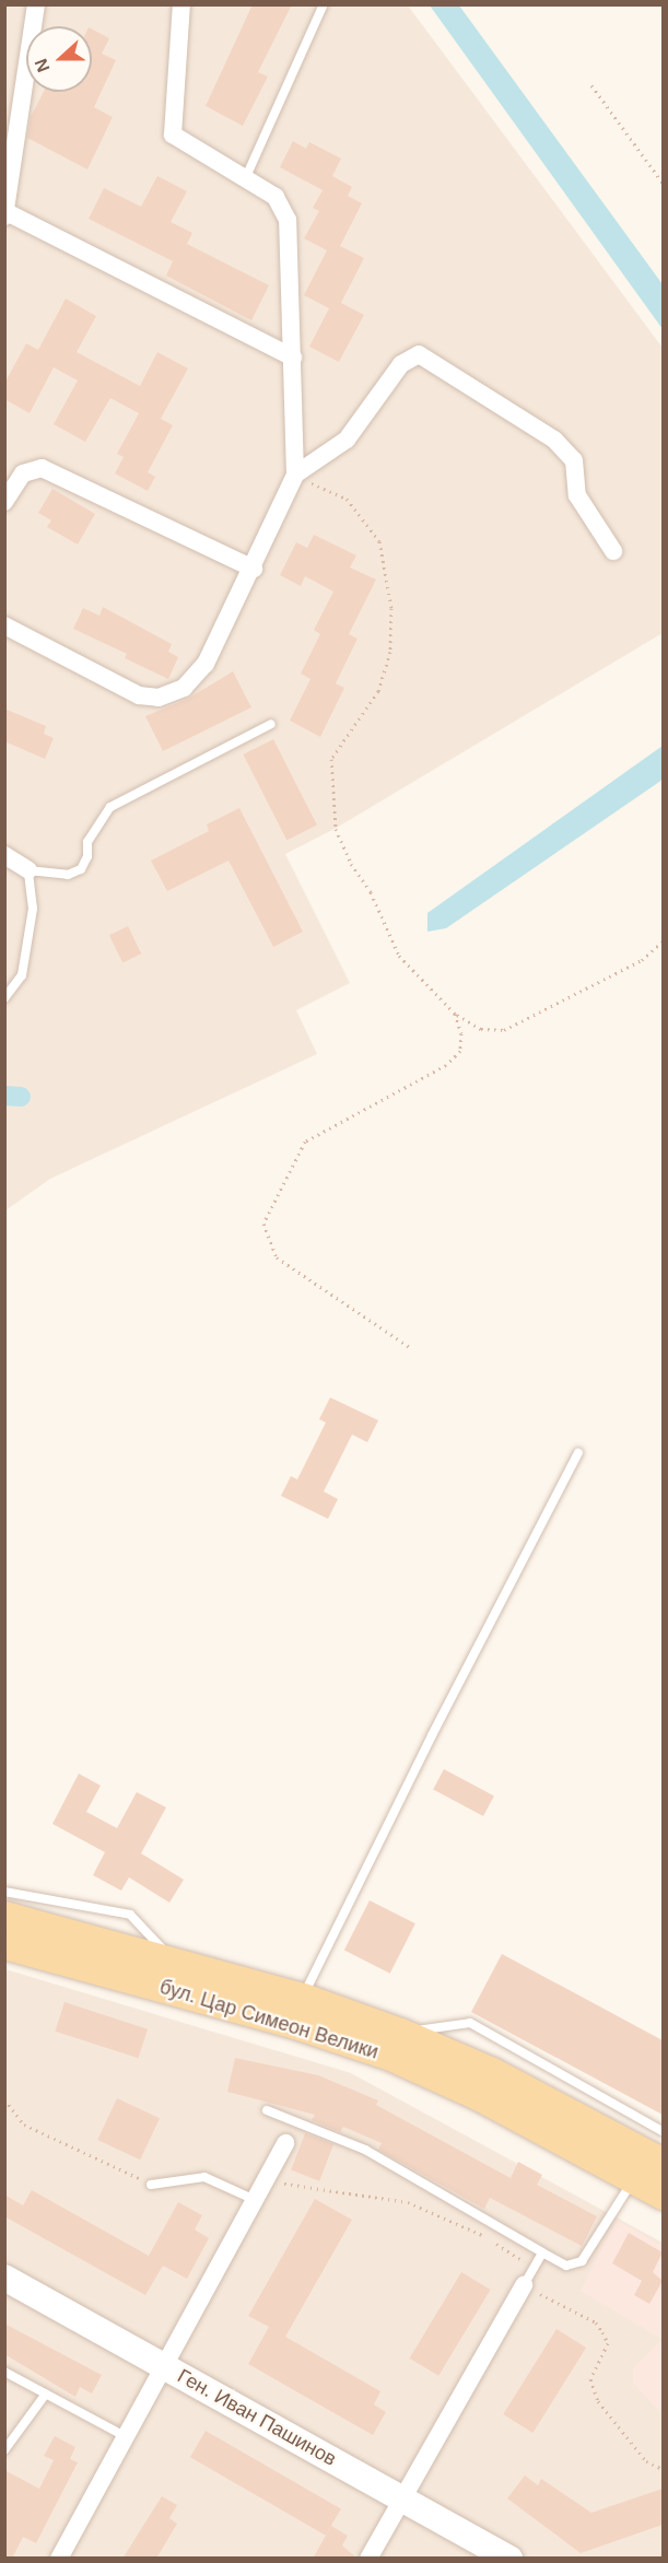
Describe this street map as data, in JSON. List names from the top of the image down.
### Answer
{
  "streets": {
    "main road": ["бул. Цар Симеон Велики"],
    "street": ["Ген. Иван Пашинов"]
  },
  "north": "left"
}
